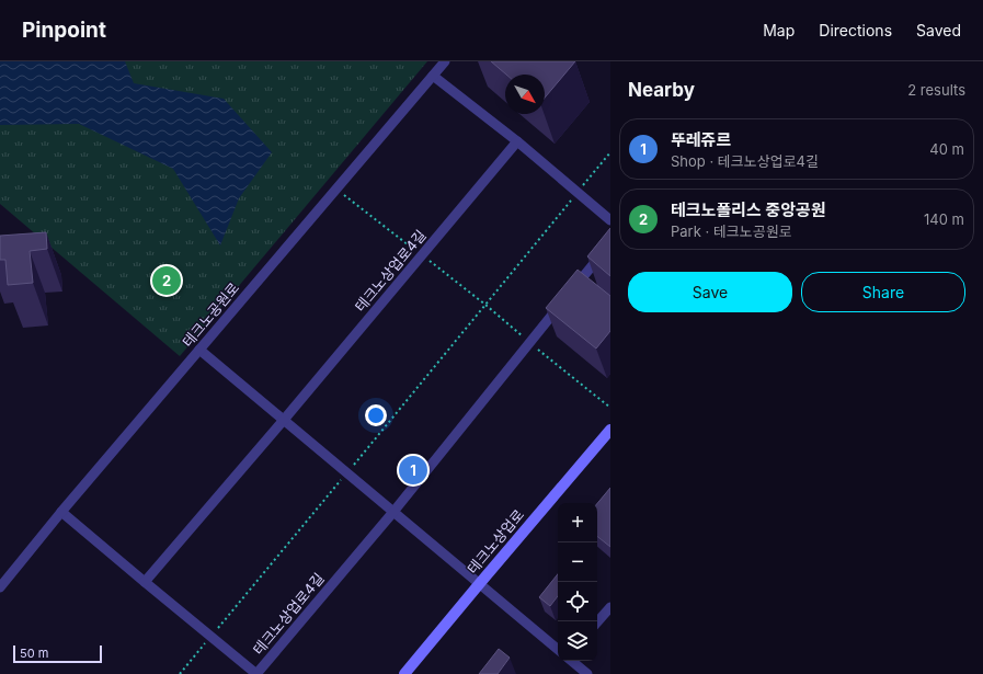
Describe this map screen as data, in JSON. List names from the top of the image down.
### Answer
{
  "streets": {
    "street": ["테크노상업로4길", "테크노공원로", "테크노상업로"]
  },
  "scale_bar": "50 m",
  "north": "bottom right",
  "page": {
    "header": "Pinpoint",
    "nav": ["Map", "Directions", "Saved"],
    "heading": ["Nearby", "2 results"],
    "list": [
      {
        "mark": "1",
        "name": "뚜레쥬르",
        "note": "Shop · 테크노상업로4길",
        "value": "40 m"
      },
      {
        "mark": "2",
        "name": "테크노폴리스 중앙공원",
        "note": "Park · 테크노공원로",
        "value": "140 m"
      }
    ],
    "buttons": ["Save", "Share"],
    "pins": ["2", "1"],
    "map_buttons": ["+", "−"],
    "scale": "50 m"
  }
}
